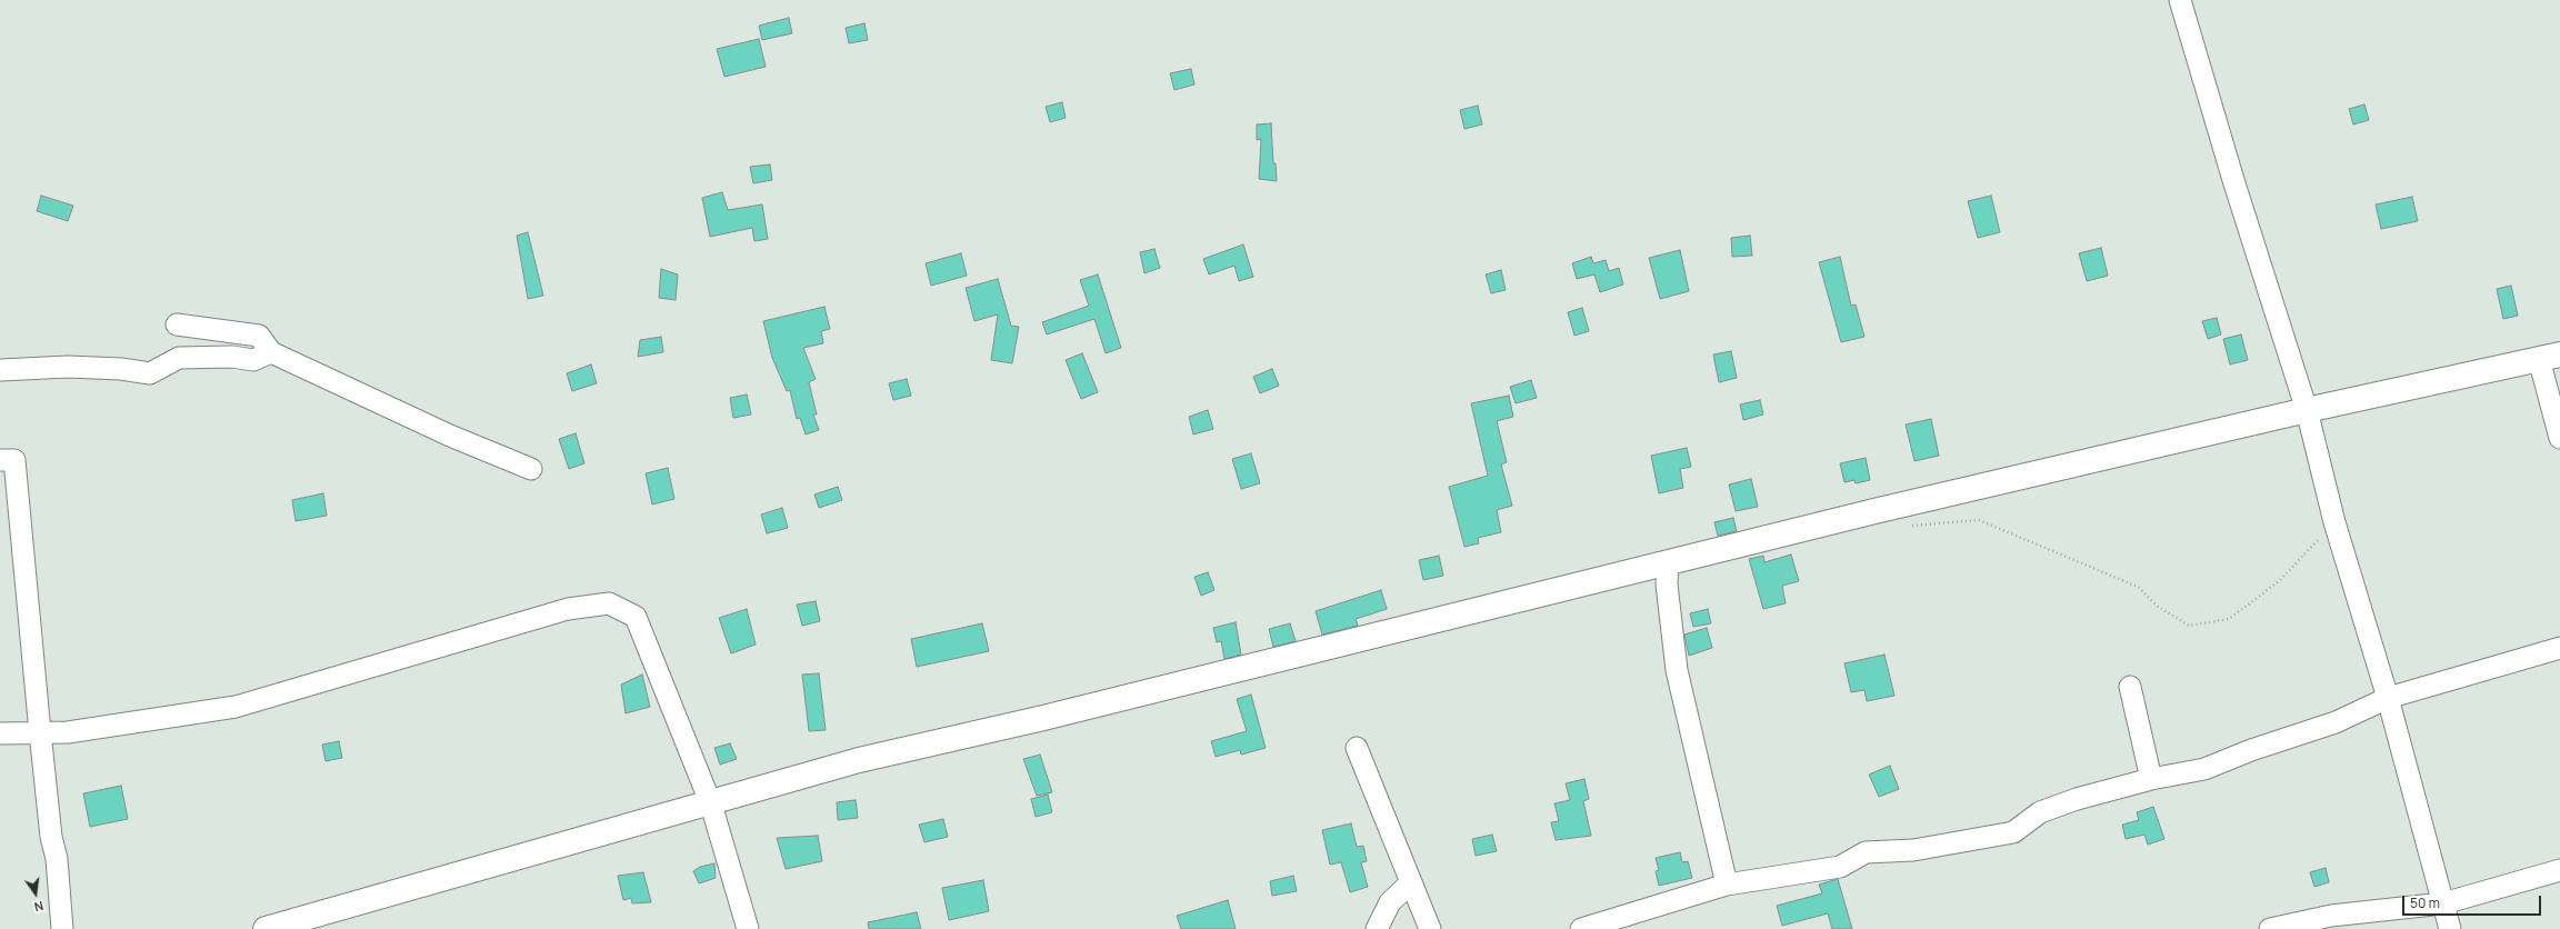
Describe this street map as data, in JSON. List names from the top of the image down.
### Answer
{
  "scale_bar": "50 m",
  "north": "bottom"
}
